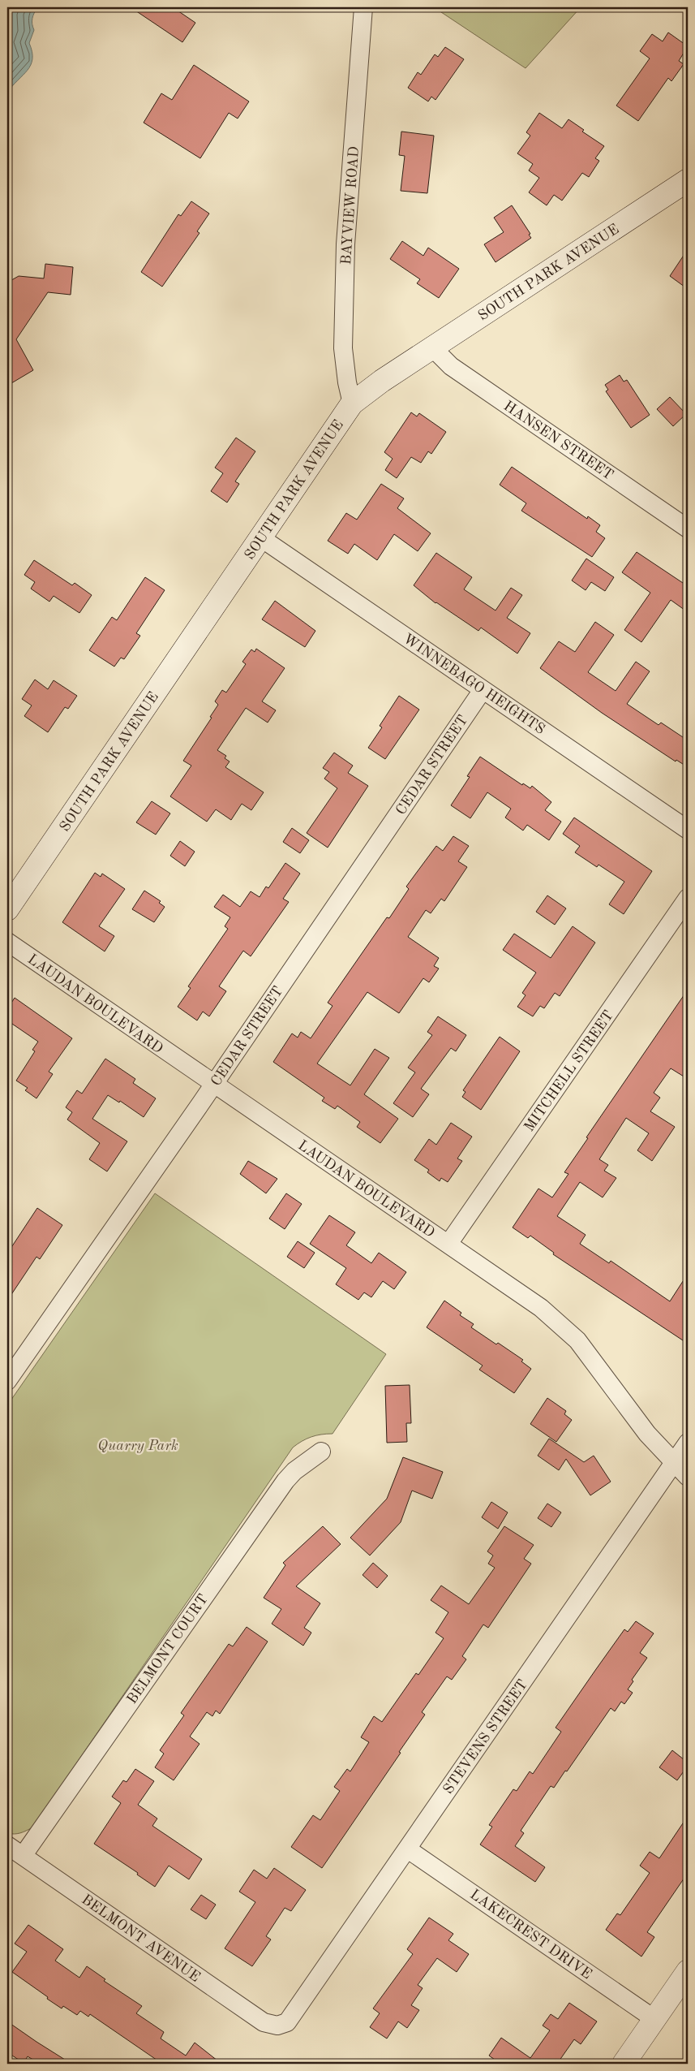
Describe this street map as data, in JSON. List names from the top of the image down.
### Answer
{
  "streets": {
    "main road": ["SOUTH PARK AVENUE"],
    "street": [
      "BAYVIEW ROAD",
      "HANSEN STREET",
      "WINNEBAGO HEIGHTS",
      "CEDAR STREET",
      "LAUDAN BOULEVARD",
      "MITCHELL STREET",
      "BELMONT COURT",
      "STEVENS STREET",
      "LAKECREST DRIVE",
      "BELMONT AVENUE"
    ]
  },
  "crossings": [
    ["BAYVIEW ROAD", "SOUTH PARK AVENUE"],
    ["SOUTH PARK AVENUE", "HANSEN STREET"],
    ["SOUTH PARK AVENUE", "WINNEBAGO HEIGHTS"],
    ["WINNEBAGO HEIGHTS", "CEDAR STREET"],
    ["CEDAR STREET", "LAUDAN BOULEVARD"],
    ["LAUDAN BOULEVARD", "MITCHELL STREET"],
    ["LAUDAN BOULEVARD", "STEVENS STREET"],
    ["BELMONT COURT", "BELMONT AVENUE"],
    ["STEVENS STREET", "LAKECREST DRIVE"],
    ["STEVENS STREET", "BELMONT AVENUE"]
  ],
  "parks": ["Quarry Park"]
}
